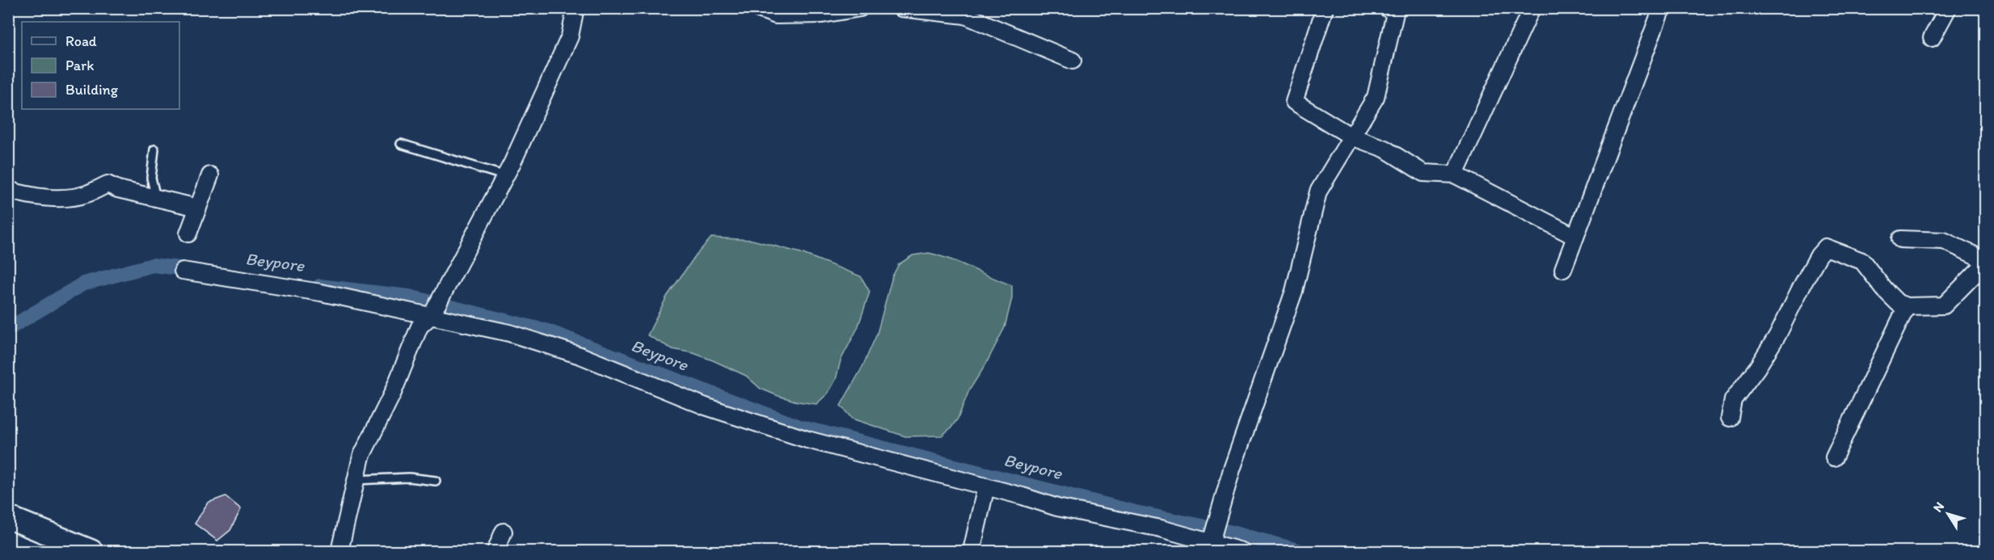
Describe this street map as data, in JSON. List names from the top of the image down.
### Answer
{
  "water": ["Beypore"],
  "legend": ["Road", "Park", "Building"],
  "north": "top left"
}
